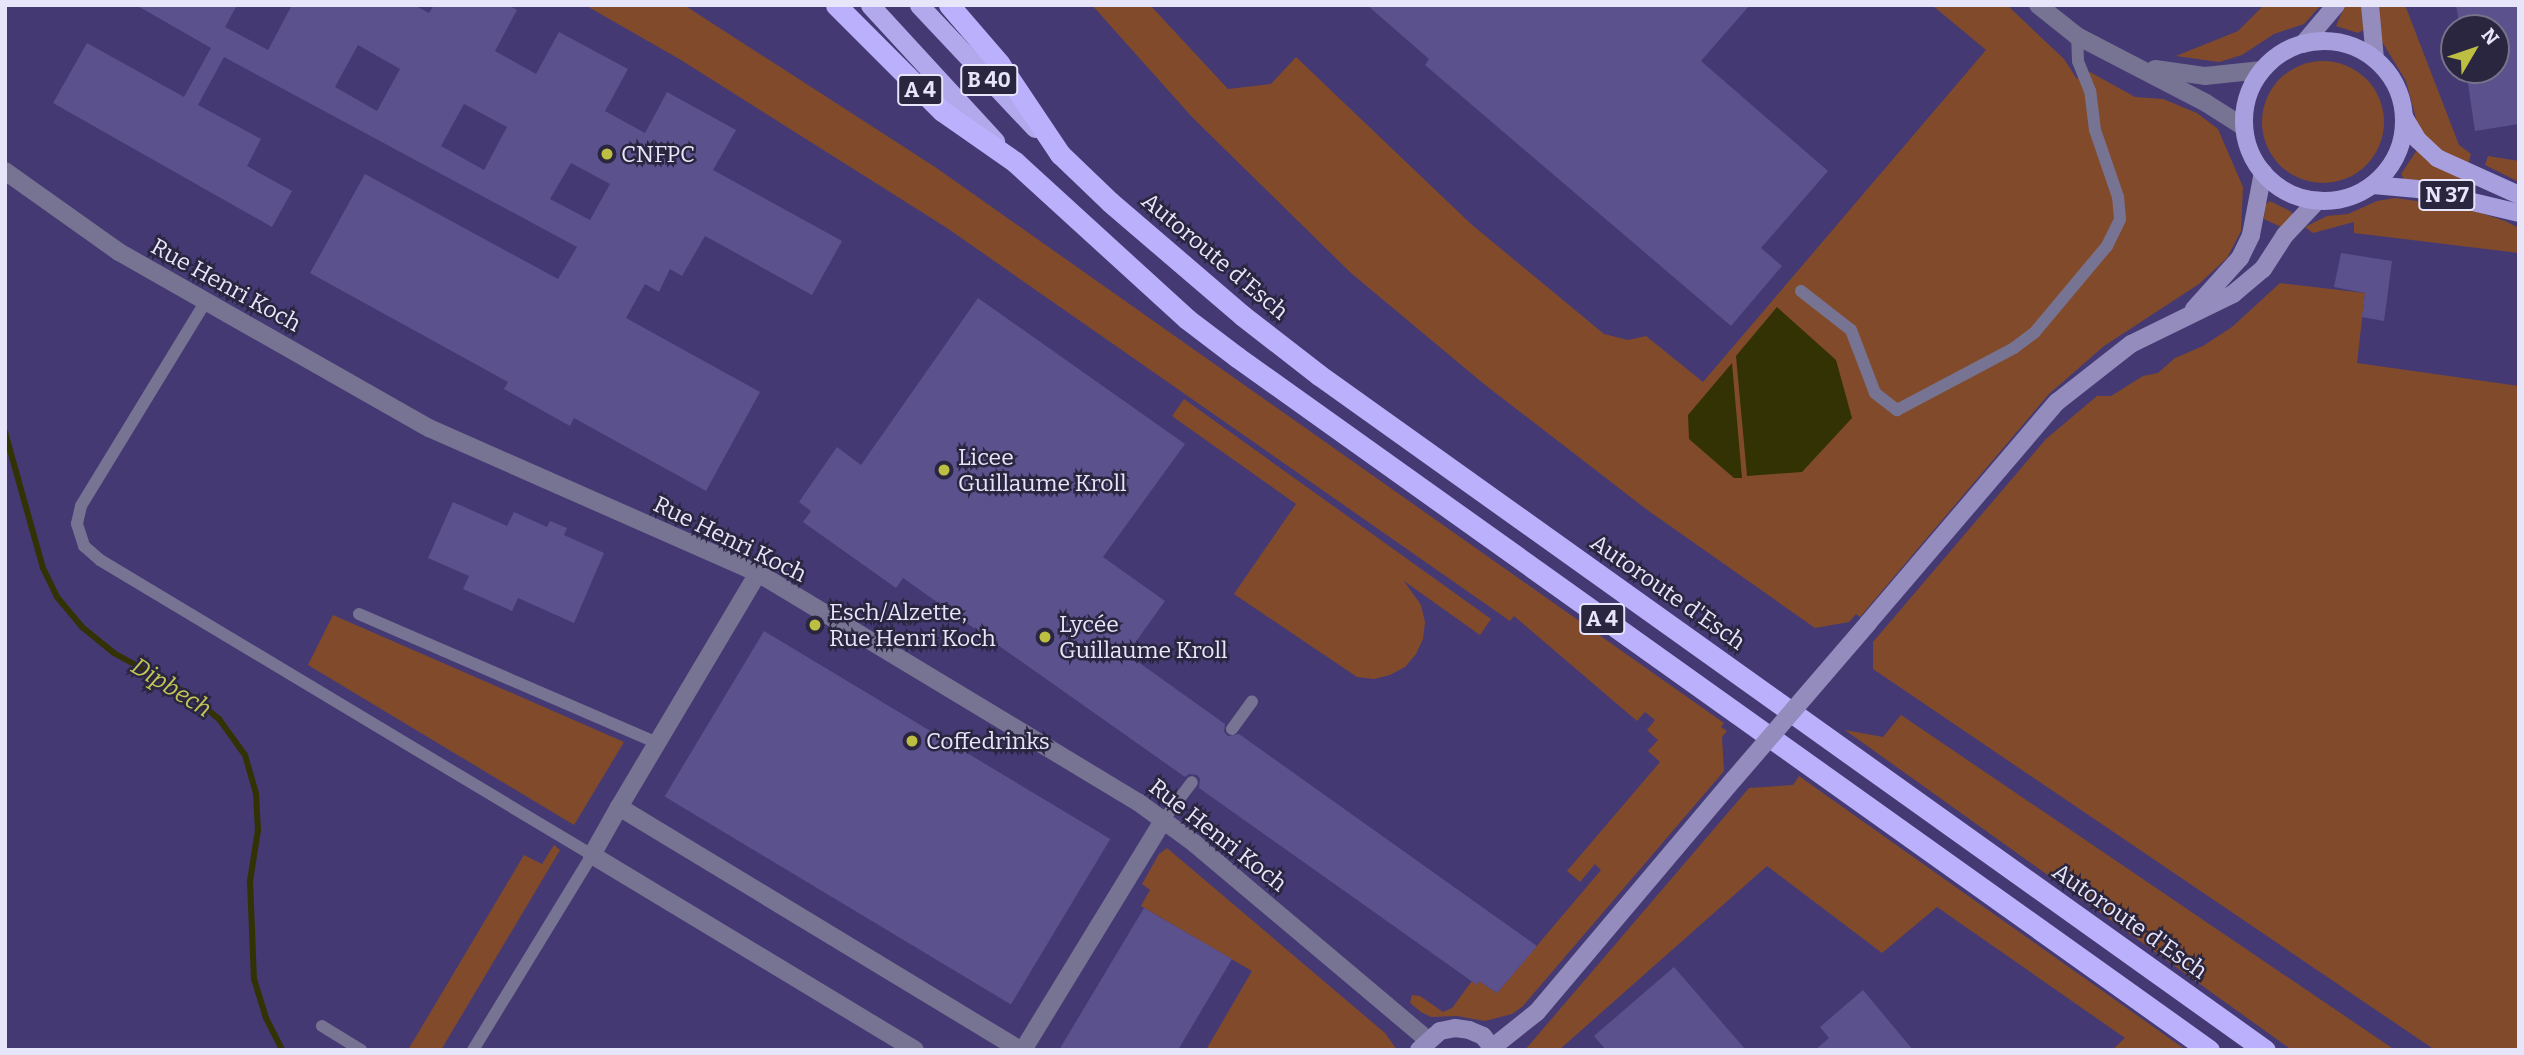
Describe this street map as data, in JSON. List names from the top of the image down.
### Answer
{
  "streets": {
    "highway": ["B 40", "A 4", "Autoroute d'Esch"],
    "main road": ["N 37"],
    "street": ["Rue Henri Koch"]
  },
  "crossings": [
    ["B 40", "A 4"],
    ["B 40", "Autoroute d'Esch"],
    ["A 4", "Autoroute d'Esch"]
  ],
  "water": ["Dipbech"],
  "places": [
    "CNFPC",
    "Licee Guillaume Kroll",
    "Esch/Alzette, Rue Henri Koch",
    "Lycée Guillaume Kroll",
    "Coffedrinks"
  ],
  "north": "top right"
}
